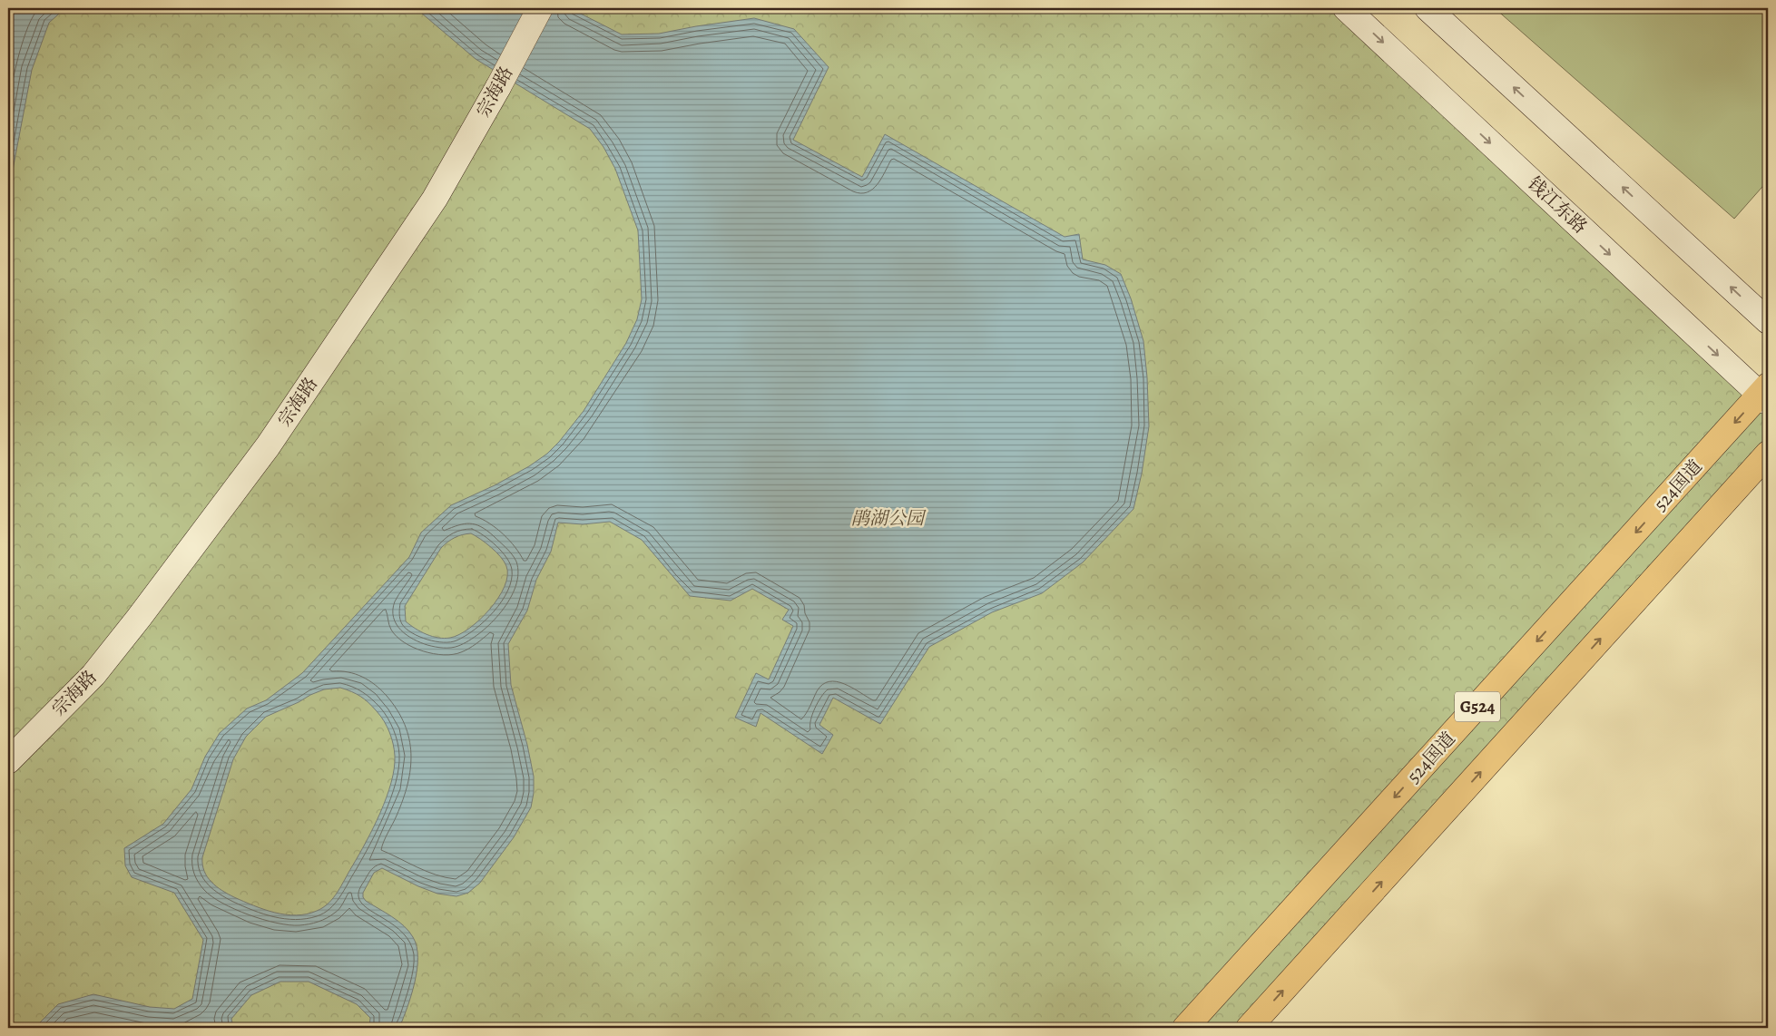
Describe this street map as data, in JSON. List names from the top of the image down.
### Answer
{
  "streets": {
    "highway": ["524国道", "G524"],
    "main road": ["宗海路", "钱江东路"]
  },
  "crossings": [
    ["钱江东路", "524国道"]
  ],
  "parks": ["鹃湖公园"]
}
